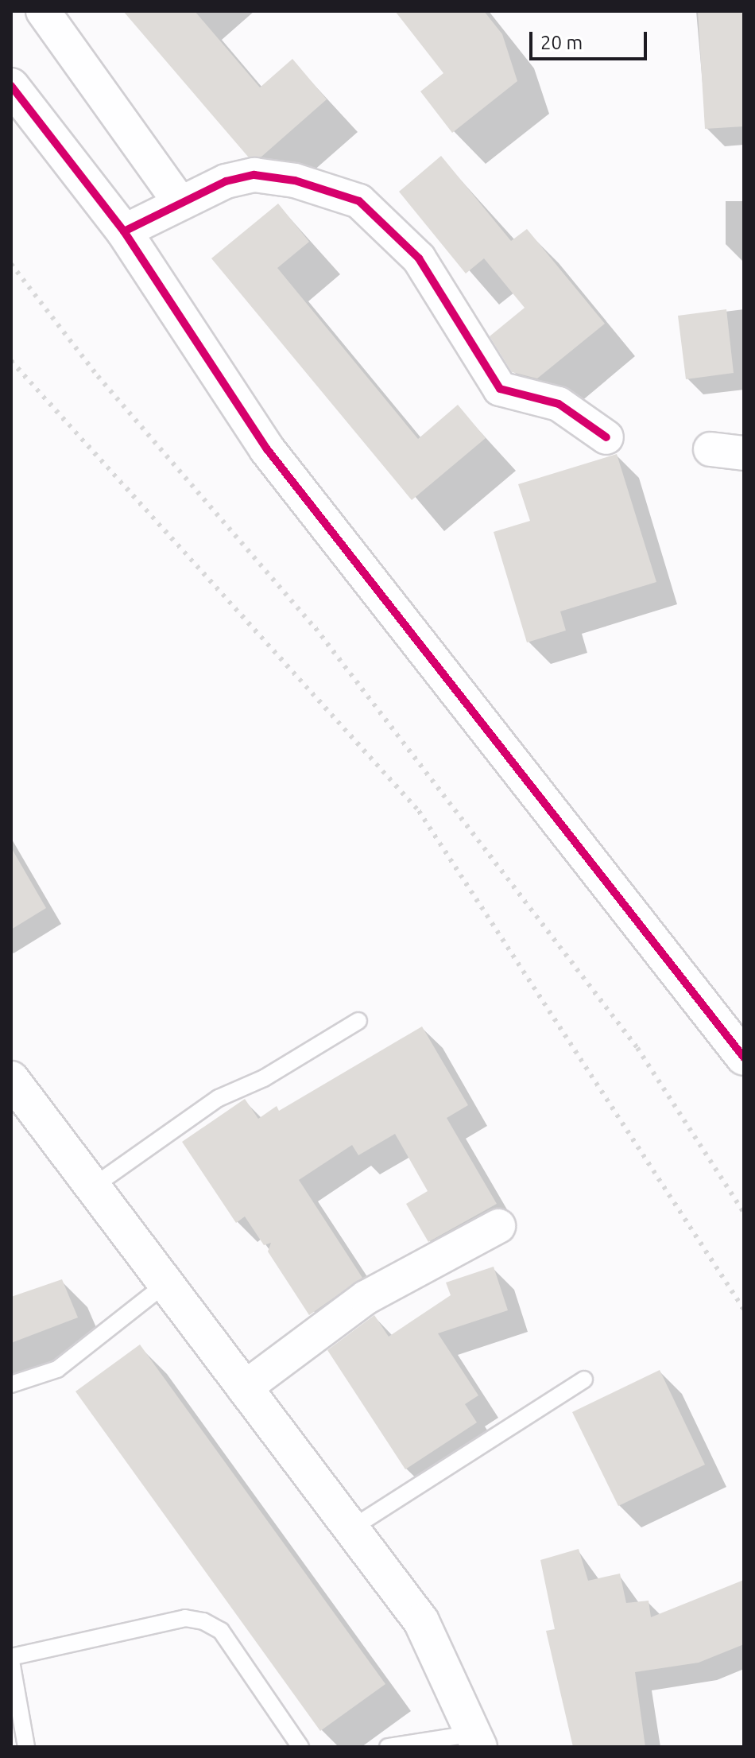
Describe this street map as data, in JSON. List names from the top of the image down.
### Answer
{
  "scale_bar": "20 m"
}
